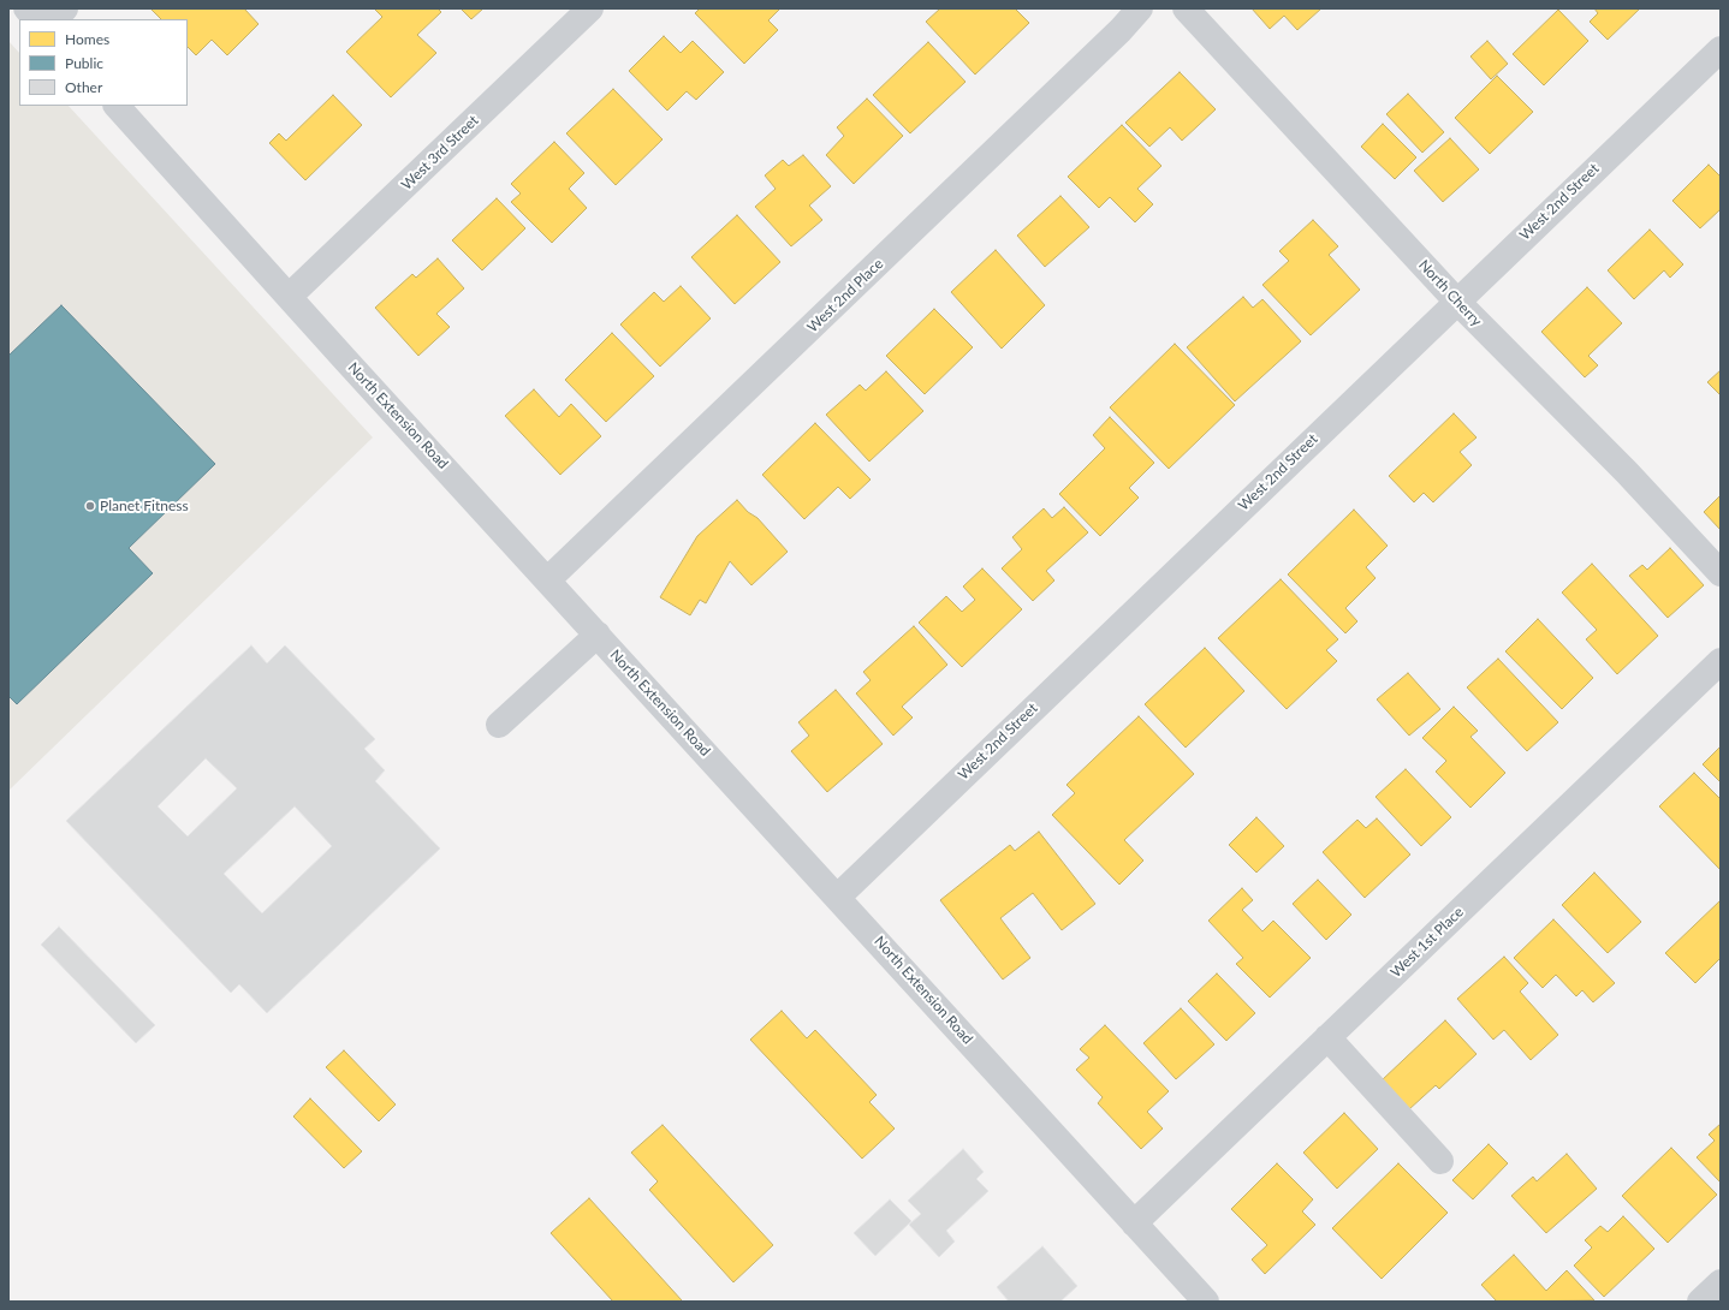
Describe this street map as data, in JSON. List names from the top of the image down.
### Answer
{
  "streets": {
    "street": [
      "West 3rd Street",
      "West 2nd Street",
      "North Cherry",
      "West 2nd Place",
      "North Extension Road",
      "West 1st Place"
    ]
  },
  "crossings": [
    ["West 3rd Street", "North Extension Road"],
    ["West 2nd Street", "North Cherry"],
    ["West 2nd Street", "North Extension Road"],
    ["West 2nd Place", "North Extension Road"],
    ["North Extension Road", "West 1st Place"]
  ],
  "places": ["Planet Fitness"],
  "legend": ["Homes", "Public", "Other"]
}
